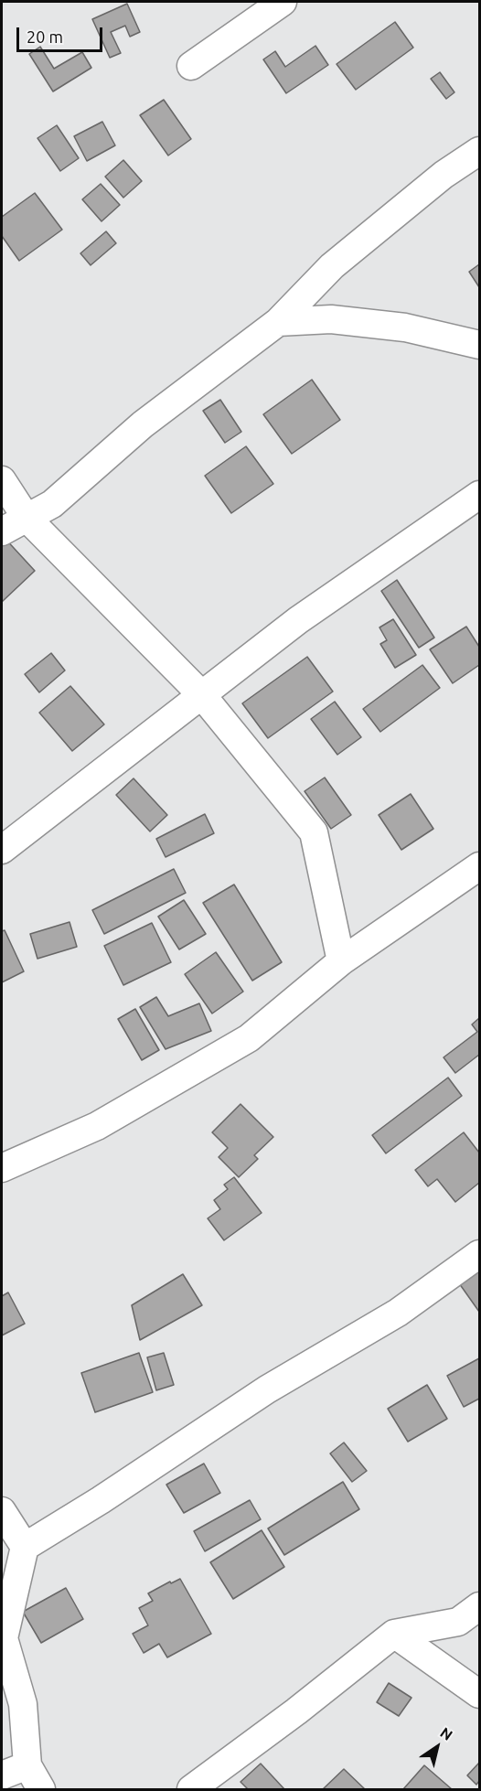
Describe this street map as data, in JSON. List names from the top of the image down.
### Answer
{
  "scale_bar": "20 m",
  "north": "top right"
}
